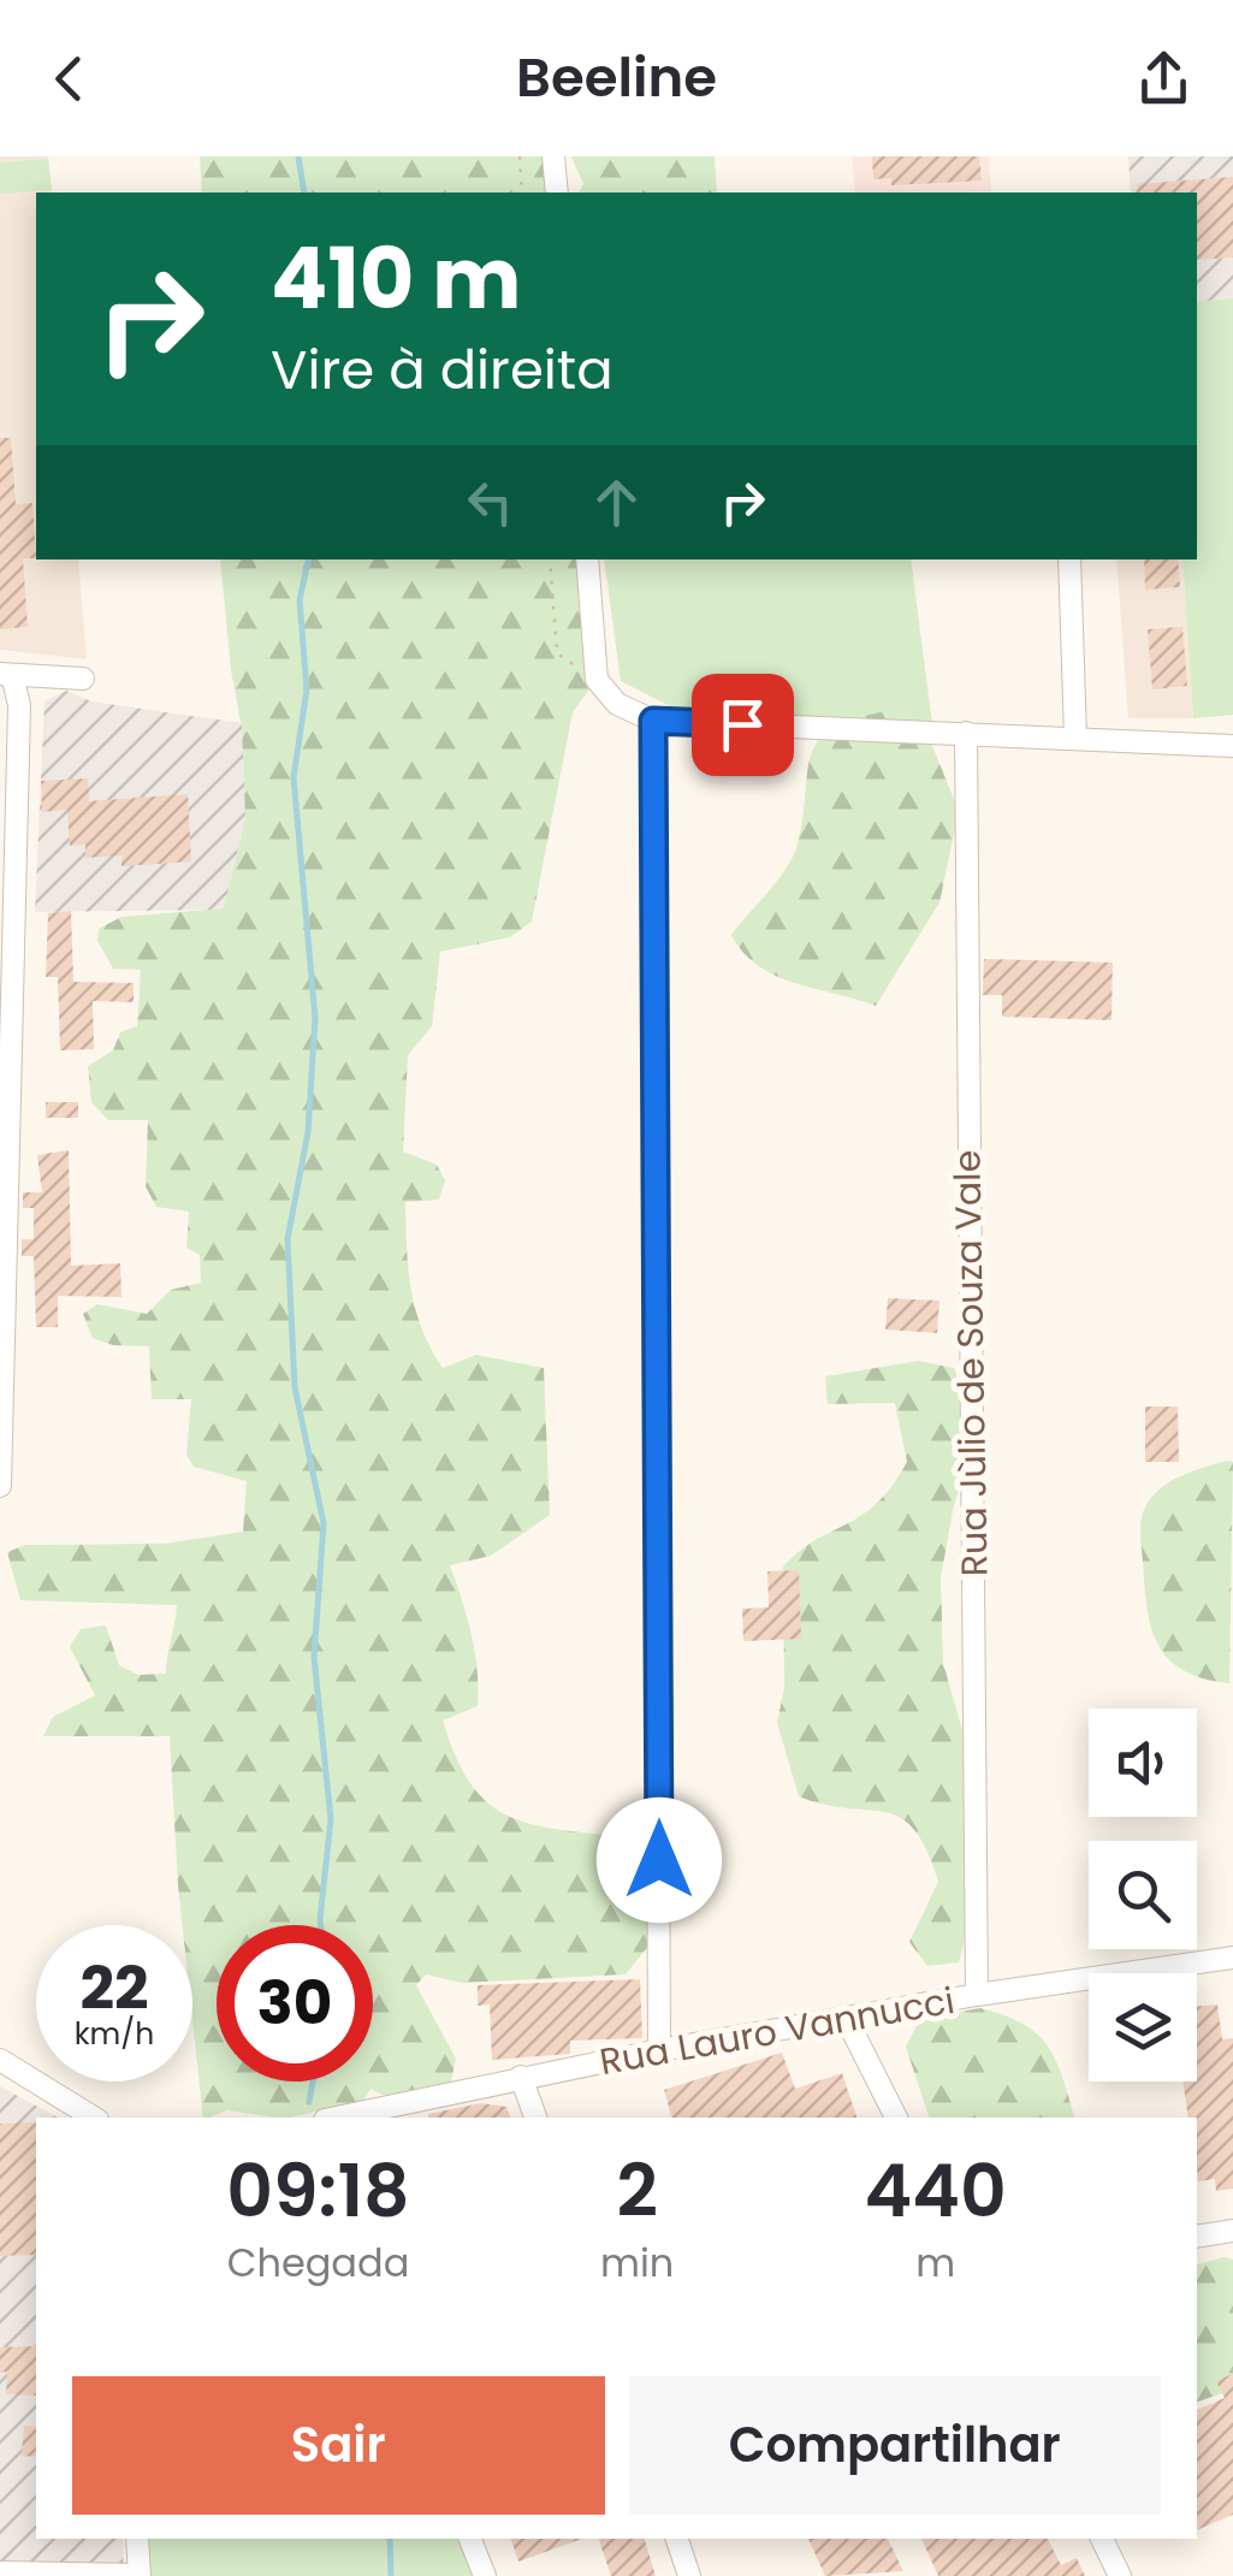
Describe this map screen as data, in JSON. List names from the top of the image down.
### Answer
{
  "streets": {
    "street": ["Rua Jùlio de Souza Vale", "Rua Lauro Vannucci"]
  },
  "crossings": [
    ["Rua Jùlio de Souza Vale", "Rua Lauro Vannucci"]
  ],
  "page": {
    "header": "Beeline",
    "turn": ["410 m", "Vire à direita"],
    "speed": "22 km/h",
    "limit": "30",
    "eta": [
      "09:18",
      "Chegada",
      "2",
      "min",
      "440",
      "m"
    ],
    "buttons": ["Sair", "Compartilhar"]
  }
}
